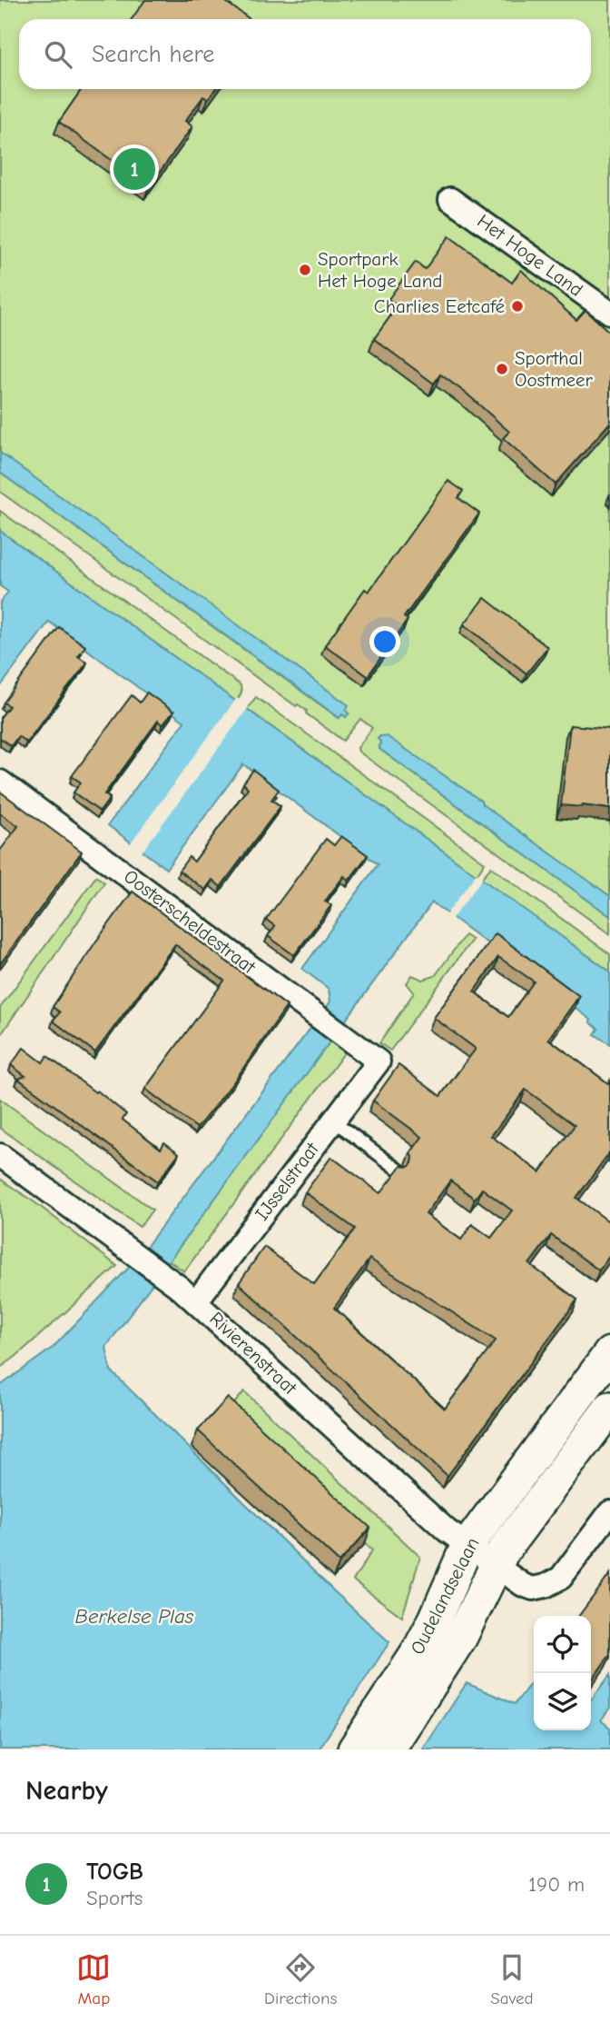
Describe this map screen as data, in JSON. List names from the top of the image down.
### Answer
{
  "streets": {
    "street": [
      "Het Hoge Land",
      "Oosterscheldestraat",
      "IJsselstraat",
      "Rivierenstraat",
      "Oudelandselaan"
    ]
  },
  "crossings": [
    ["Oosterscheldestraat", "IJsselstraat"],
    ["IJsselstraat", "Rivierenstraat"],
    ["Rivierenstraat", "Oudelandselaan"]
  ],
  "water": ["Berkelse Plas"],
  "places": ["Sportpark Het Hoge Land", "Charlies Eetcafé", "Sporthal Oostmeer"],
  "page": {
    "search": "Search here",
    "pins": "1",
    "heading": "Nearby",
    "list": [
      {
        "mark": "1",
        "name": "TOGB",
        "note": "Sports",
        "value": "190 m"
      }
    ],
    "nav": ["Map", "Directions", "Saved"]
  }
}
